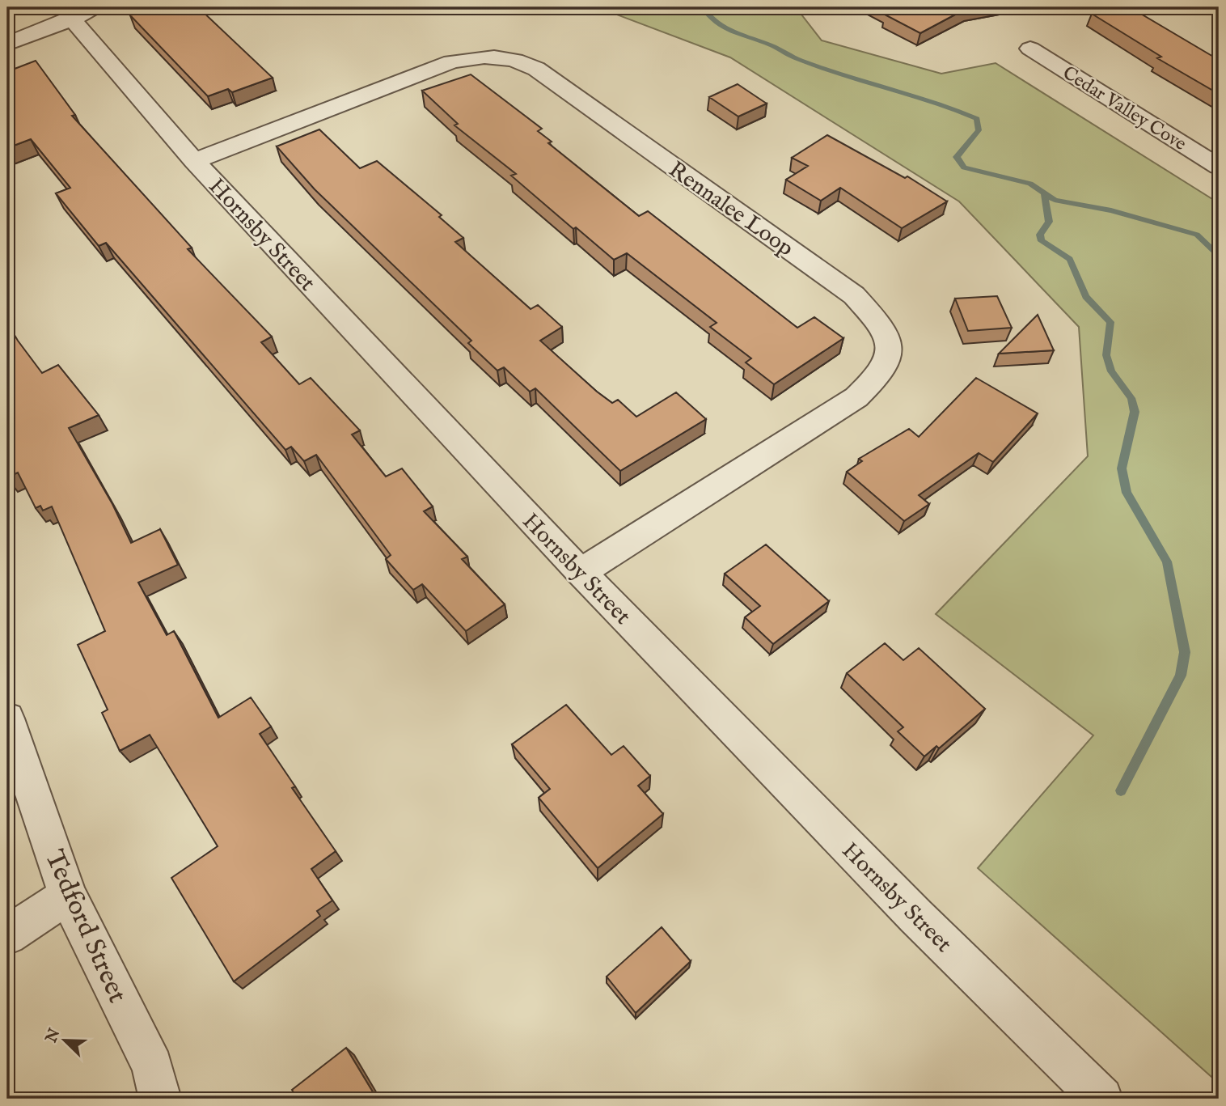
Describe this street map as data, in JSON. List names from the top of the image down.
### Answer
{
  "streets": {
    "street": [
      "Cedar Valley Cove",
      "Rennalee Loop",
      "Hornsby Street",
      "Tedford Street"
    ]
  },
  "crossings": [
    ["Rennalee Loop", "Hornsby Street"]
  ],
  "north": "top left"
}
